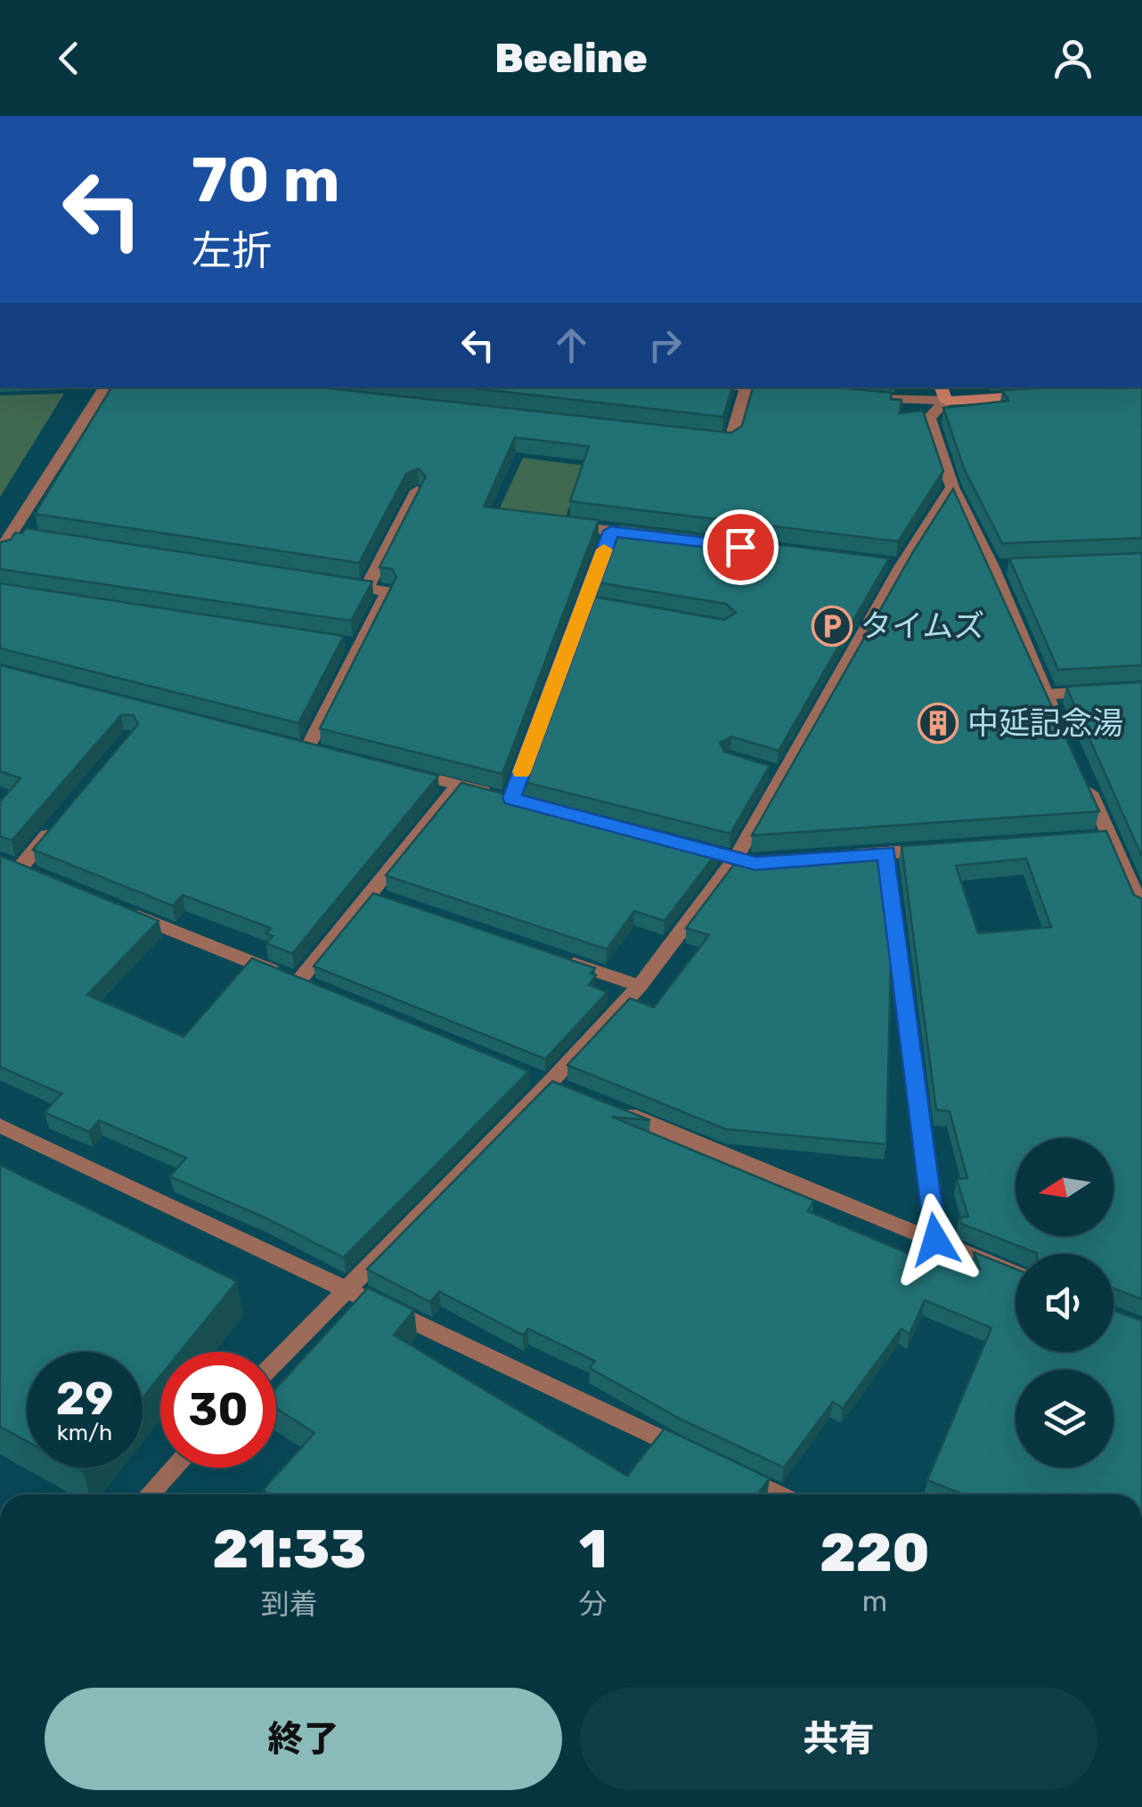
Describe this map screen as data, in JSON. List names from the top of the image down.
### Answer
{
  "places": {
    "parking": ["タイムズ"],
    "building": ["中延記念湯"]
  },
  "north": "left",
  "page": {
    "header": "Beeline",
    "turn": ["70 m", "左折"],
    "speed": "29 km/h",
    "limit": "30",
    "eta": [
      "21:33",
      "到着",
      "1",
      "分",
      "220",
      "m"
    ],
    "buttons": ["終了", "共有"]
  }
}
